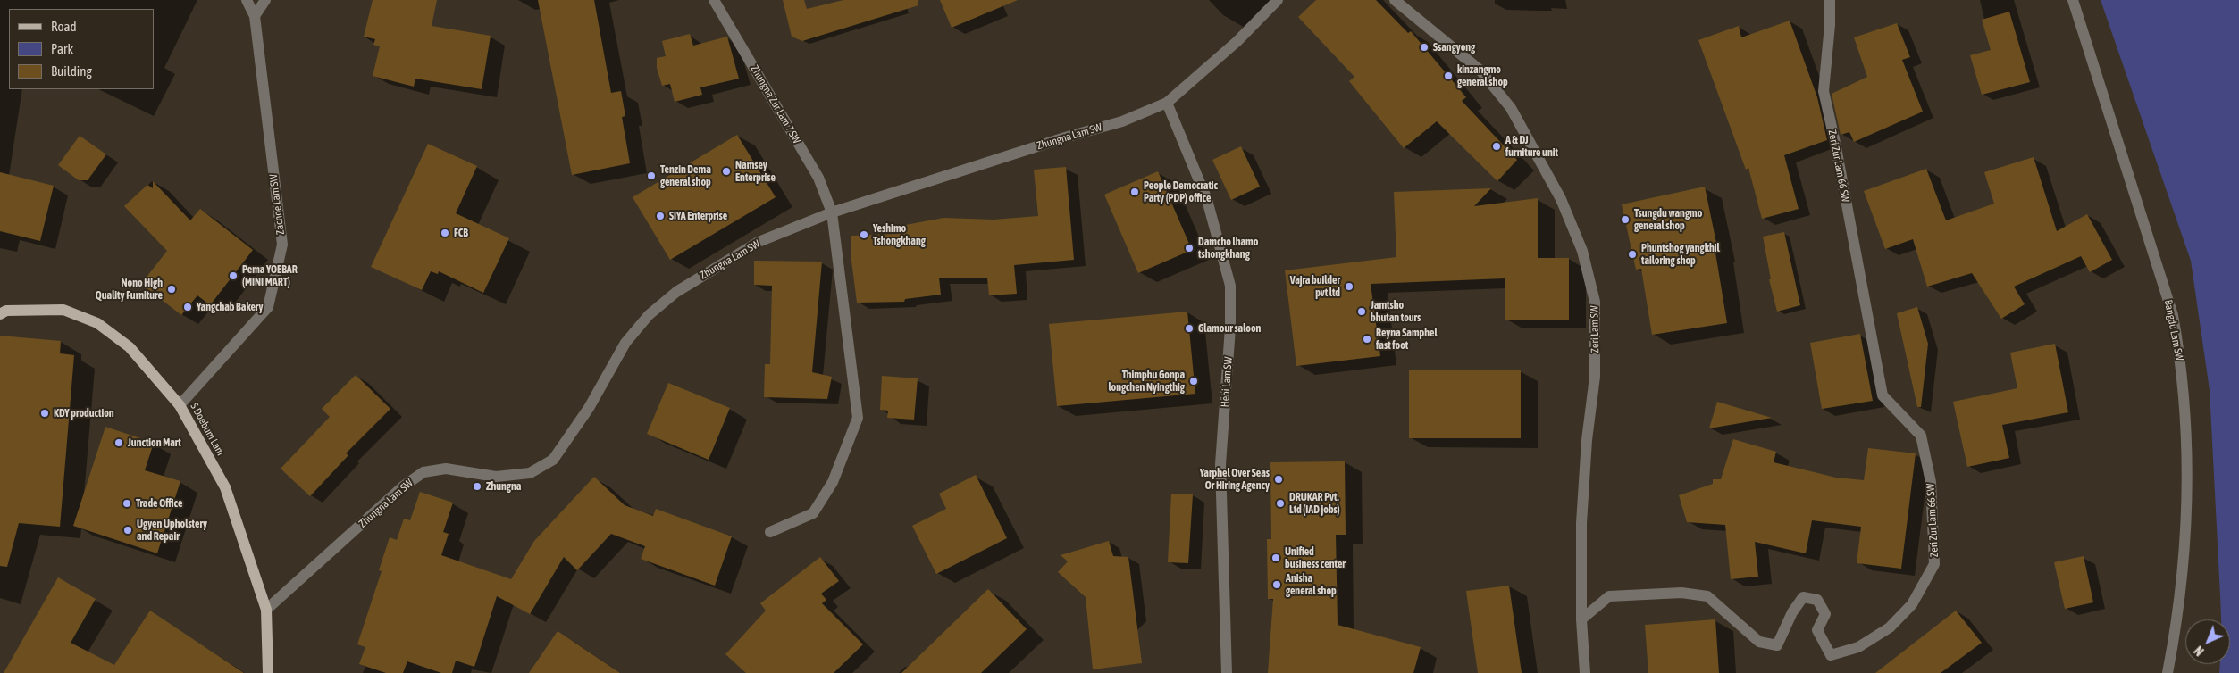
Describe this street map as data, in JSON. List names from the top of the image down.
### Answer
{
  "streets": {
    "main road": ["S Doebum Lam"],
    "street": [
      "Zhungna Zur Lam 7 SW",
      "Zhungna Lam SW",
      "Zeri Zur Lam 66 SW",
      "Zachoe Lam SW",
      "Zeri Lam SW",
      "Bangdu Lam SW",
      "Hebi Lam SW"
    ]
  },
  "crossings": [
    ["Zhungna Zur Lam 7 SW", "Zhungna Lam SW"],
    ["Zhungna Lam SW", "Hebi Lam SW"],
    ["Zhungna Lam SW", "S Doebum Lam"],
    ["Zeri Zur Lam 66 SW", "Zeri Lam SW"],
    ["Zachoe Lam SW", "S Doebum Lam"]
  ],
  "places": [
    "Ssangyong",
    "kinzangmo general shop",
    "A & DJ furniture unit",
    "Namsey Enterprise",
    "Tenzin Dema general shop",
    "People Democratic Party (PDP) office",
    "SIYA Enterprise",
    "Tsungdu wangmo general shop",
    "FCB",
    "Yeshimo Tshongkhang",
    "Damcho lhamo tshongkhang",
    "Phuntshog yangkhil tailoring shop",
    "Pema YOEBAR (MINI MART)",
    "Vajra builder pvt ltd",
    "Nono High Quality Furniture",
    "Yangchab Bakery",
    "Jamtsho bhutan tours",
    "Glamour saloon",
    "Reyna Samphel fast foot",
    "Thimphu Gonpa longchen Nyingthig",
    "KDY production",
    "Junction Mart",
    "Yarphel Over Seas Or Hiring Agency",
    "Zhungna",
    "Trade Office",
    "DRUKAR Pvt. Ltd (IAD jobs)",
    "Ugyen Upholstery and Repair",
    "Unified business center",
    "Anisha general shop"
  ],
  "legend": ["Road", "Park", "Building"],
  "north": "bottom left"
}
